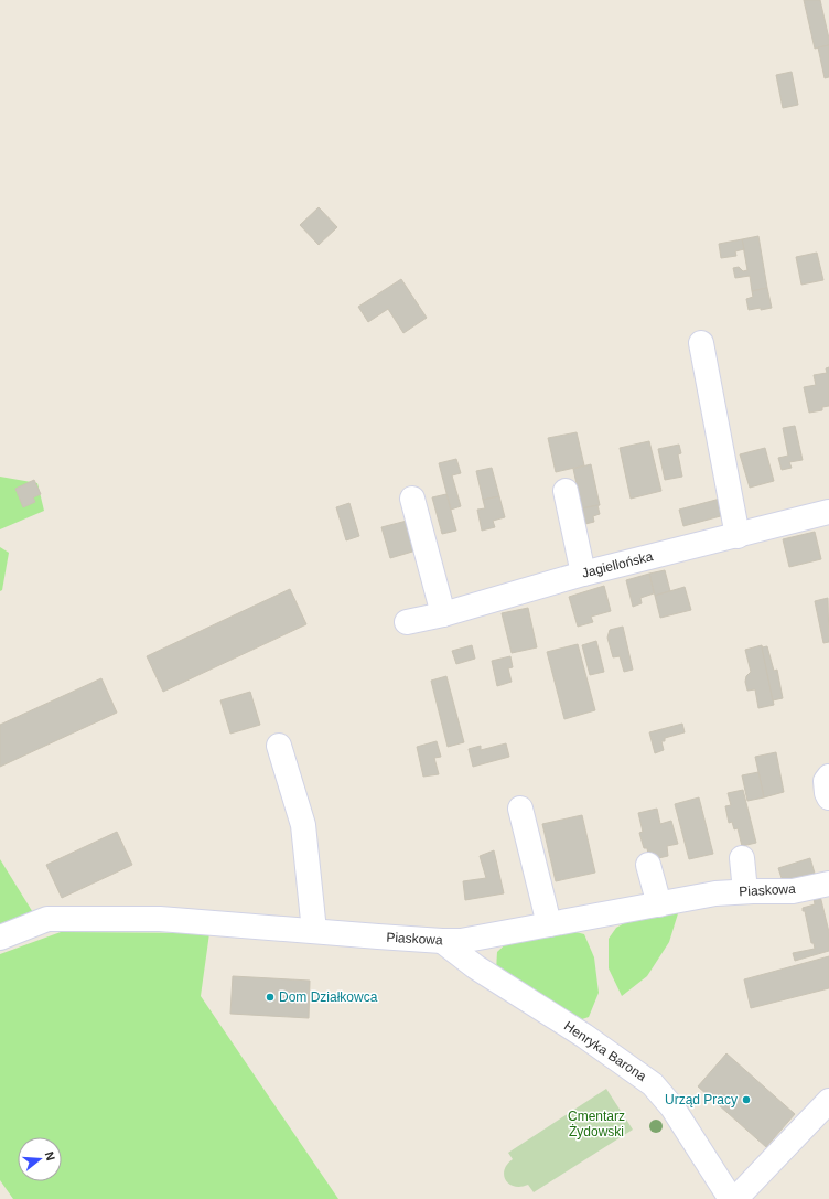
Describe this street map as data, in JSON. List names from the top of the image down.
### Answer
{
  "streets": {
    "street": ["Jagiellońska", "Piaskowa", "Henryka Barona"]
  },
  "crossings": [
    ["Piaskowa", "Henryka Barona"]
  ],
  "parks": ["Cmentarz Żydowski"],
  "places": ["Dom Działkowca", "Urząd Pracy"],
  "north": "right"
}
